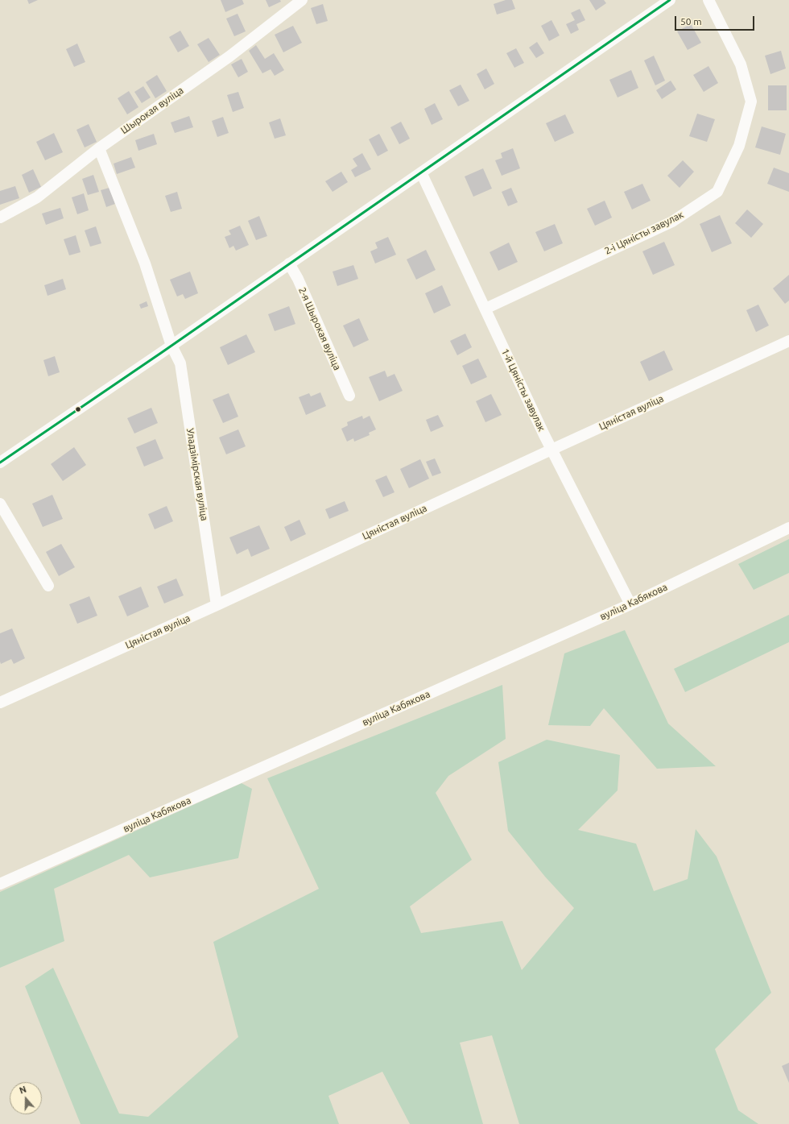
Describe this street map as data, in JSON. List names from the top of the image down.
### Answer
{
  "streets": {
    "street": [
      "Шырокая вуліца",
      "2-і Цяністы завулак",
      "2-я Шырокая вуліца",
      "1-й Цяністы завулак",
      "Цяністая вуліца",
      "Уладзімірская вуліца",
      "вуліца Кабякова"
    ]
  },
  "crossings": [
    ["Шырокая вуліца", "Уладзімірская вуліца"],
    ["2-і Цяністы завулак", "1-й Цяністы завулак"],
    ["1-й Цяністы завулак", "Цяністая вуліца"],
    ["1-й Цяністы завулак", "вуліца Кабякова"],
    ["Цяністая вуліца", "Уладзімірская вуліца"]
  ],
  "scale_bar": "50 m",
  "north": "top"
}
